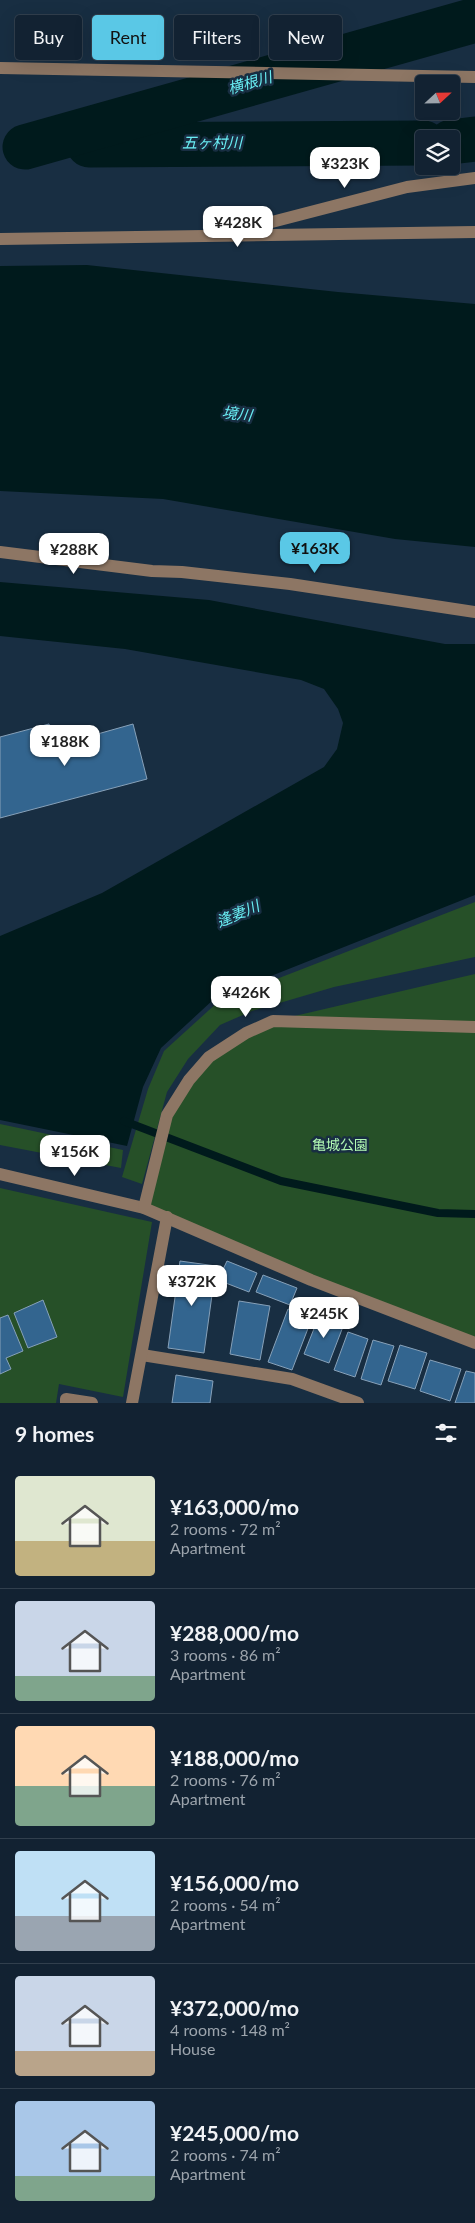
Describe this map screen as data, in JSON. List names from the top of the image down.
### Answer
{
  "water": [
    "横根川",
    "五ヶ村川",
    "境川",
    "逢妻川"
  ],
  "parks": ["亀城公園"],
  "north": "right",
  "page": {
    "chip": [
      "Buy",
      "Rent",
      "Filters",
      "New"
    ],
    "price": [
      "¥323K",
      "¥428K",
      "¥163K",
      "¥288K",
      "¥188K",
      "¥426K",
      "¥156K",
      "¥372K",
      "¥245K"
    ],
    "heading": "9 homes",
    "list": [
      {
        "name": "¥163,000/mo",
        "note": "2 rooms · 72 m² · Apartment"
      },
      {
        "name": "¥288,000/mo",
        "note": "3 rooms · 86 m² · Apartment"
      },
      {
        "name": "¥188,000/mo",
        "note": "2 rooms · 76 m² · Apartment"
      },
      {
        "name": "¥156,000/mo",
        "note": "2 rooms · 54 m² · Apartment"
      },
      {
        "name": "¥372,000/mo",
        "note": "4 rooms · 148 m² · House"
      },
      {
        "name": "¥245,000/mo",
        "note": "2 rooms · 74 m² · Apartment"
      }
    ]
  }
}
